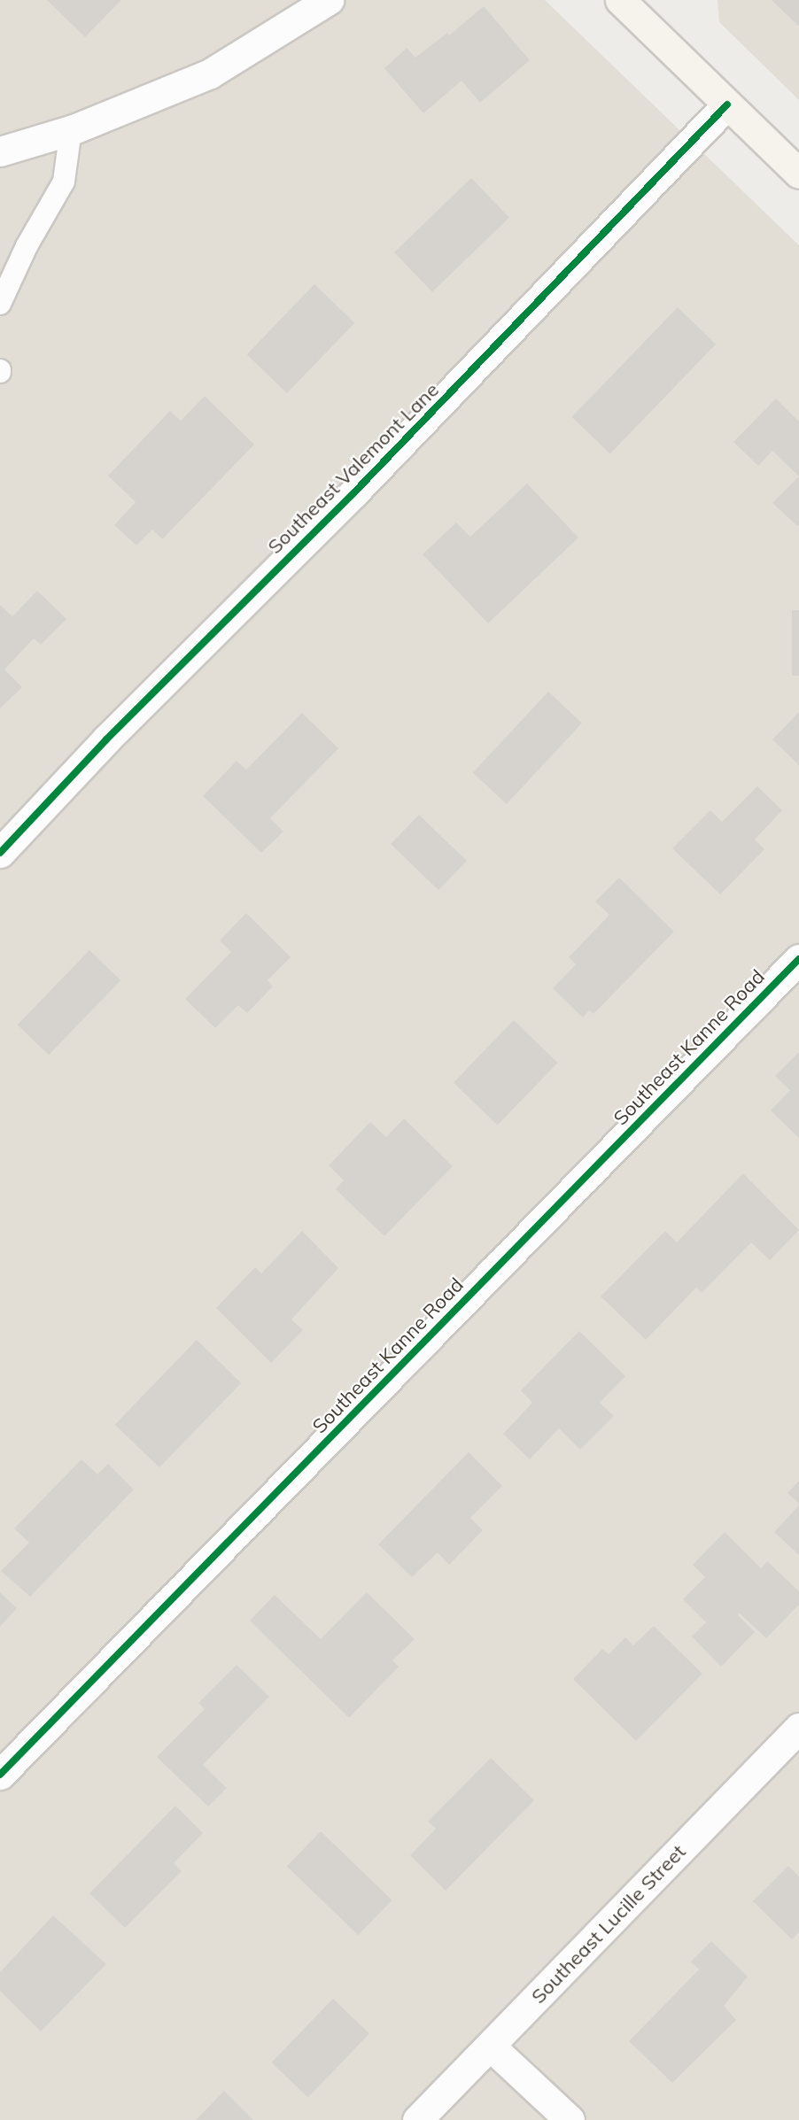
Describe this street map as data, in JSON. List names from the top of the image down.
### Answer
{
  "streets": {
    "street": ["Southeast Valemont Lane", "Southeast Kanne Road", "Southeast Lucille Street"]
  }
}
